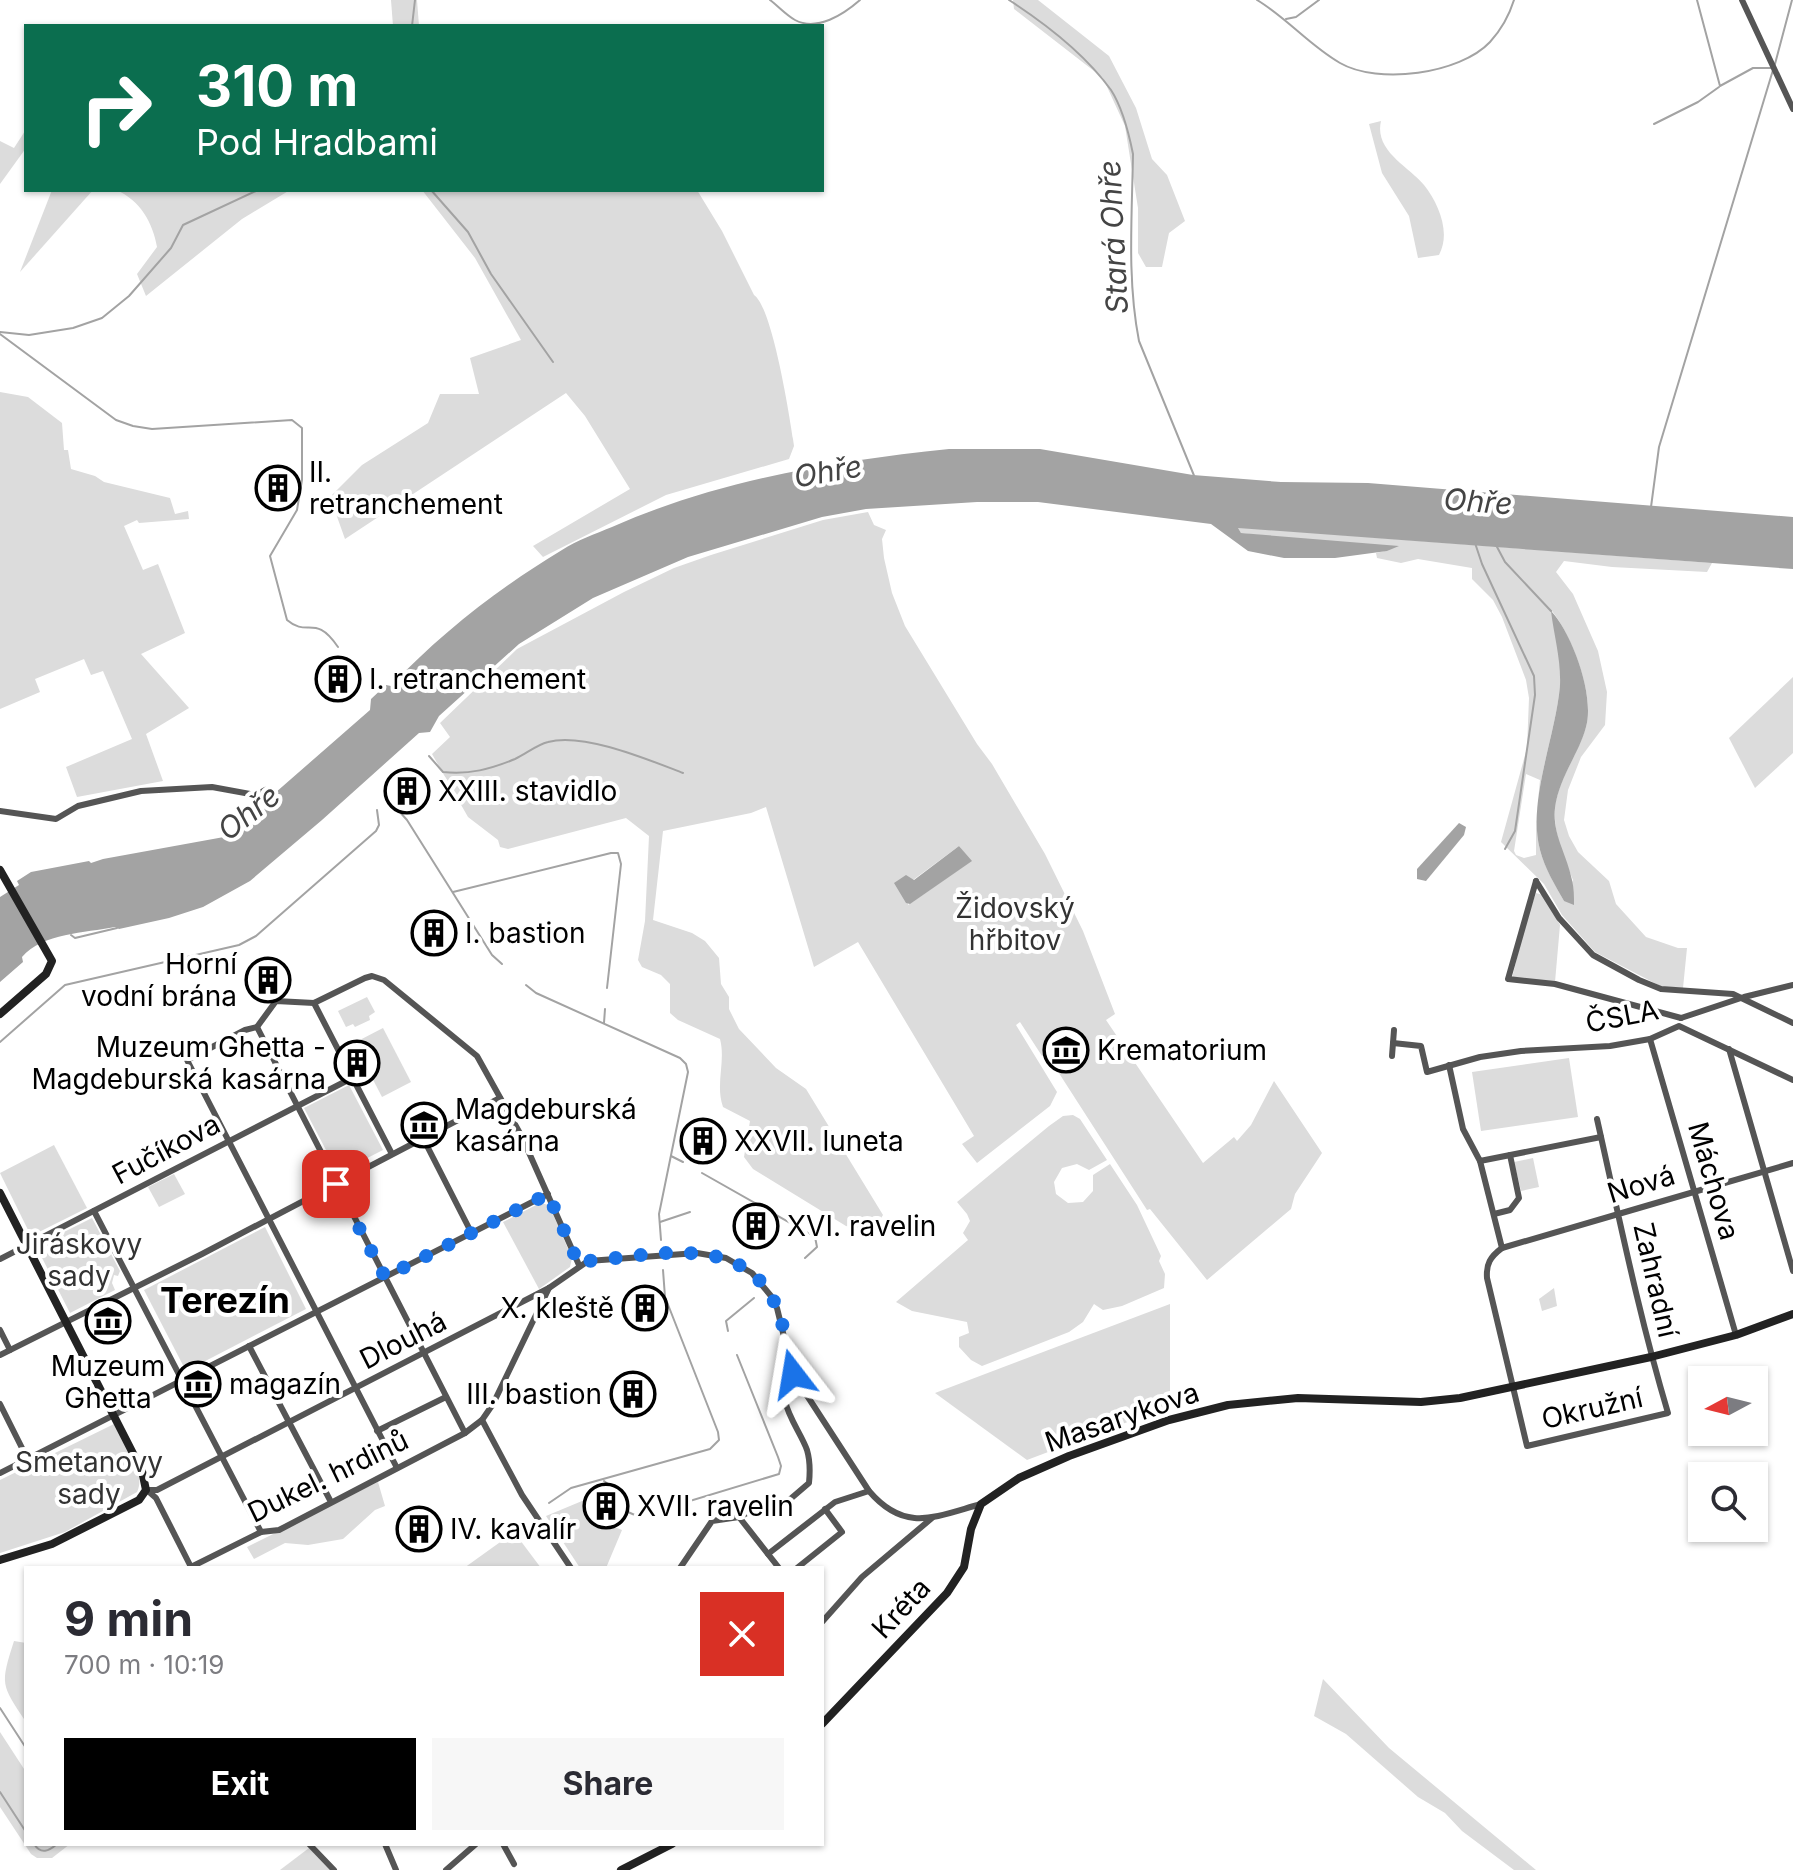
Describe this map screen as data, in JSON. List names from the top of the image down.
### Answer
{
  "streets": {
    "street": [
      "ČSLA",
      "Fučíkova",
      "Máchova",
      "Nová",
      "Zahradní",
      "Dlouhá",
      "Okružní",
      "Masarykova",
      "Dukel. hrdinů",
      "Kréta"
    ]
  },
  "crossings": [
    ["ČSLA", "Máchova"],
    ["Máchova", "Nová"],
    ["Nová", "Zahradní"],
    ["Zahradní", "Okružní"],
    ["Okružní", "Masarykova"],
    ["Masarykova", "Kréta"]
  ],
  "districts": ["Terezín"],
  "water": ["Stará Ohře", "Ohře"],
  "parks": ["Židovský hřbitov", "Jiráskovy sady", "Smetanovy sady"],
  "places": {
    "building": [
      "II. retranchement",
      "I. retranchement",
      "XXIII. stavidlo",
      "I. bastion",
      "Horní vodní brána",
      "Muzeum Ghetta - Magdeburská kasárna",
      "XXVII. luneta",
      "XVI. ravelin",
      "X. kleště",
      "III. bastion",
      "XVII. ravelin",
      "IV. kavalír"
    ],
    "museum": [
      "Krematorium",
      "Magdeburská kasárna",
      "Muzeum Ghetta",
      "magazín"
    ]
  },
  "north": "left",
  "page": {
    "turn": ["310 m", "Pod Hradbami"],
    "heading": ["9 min", "700 m · 10:19"],
    "buttons": ["Exit", "Share"]
  }
}
